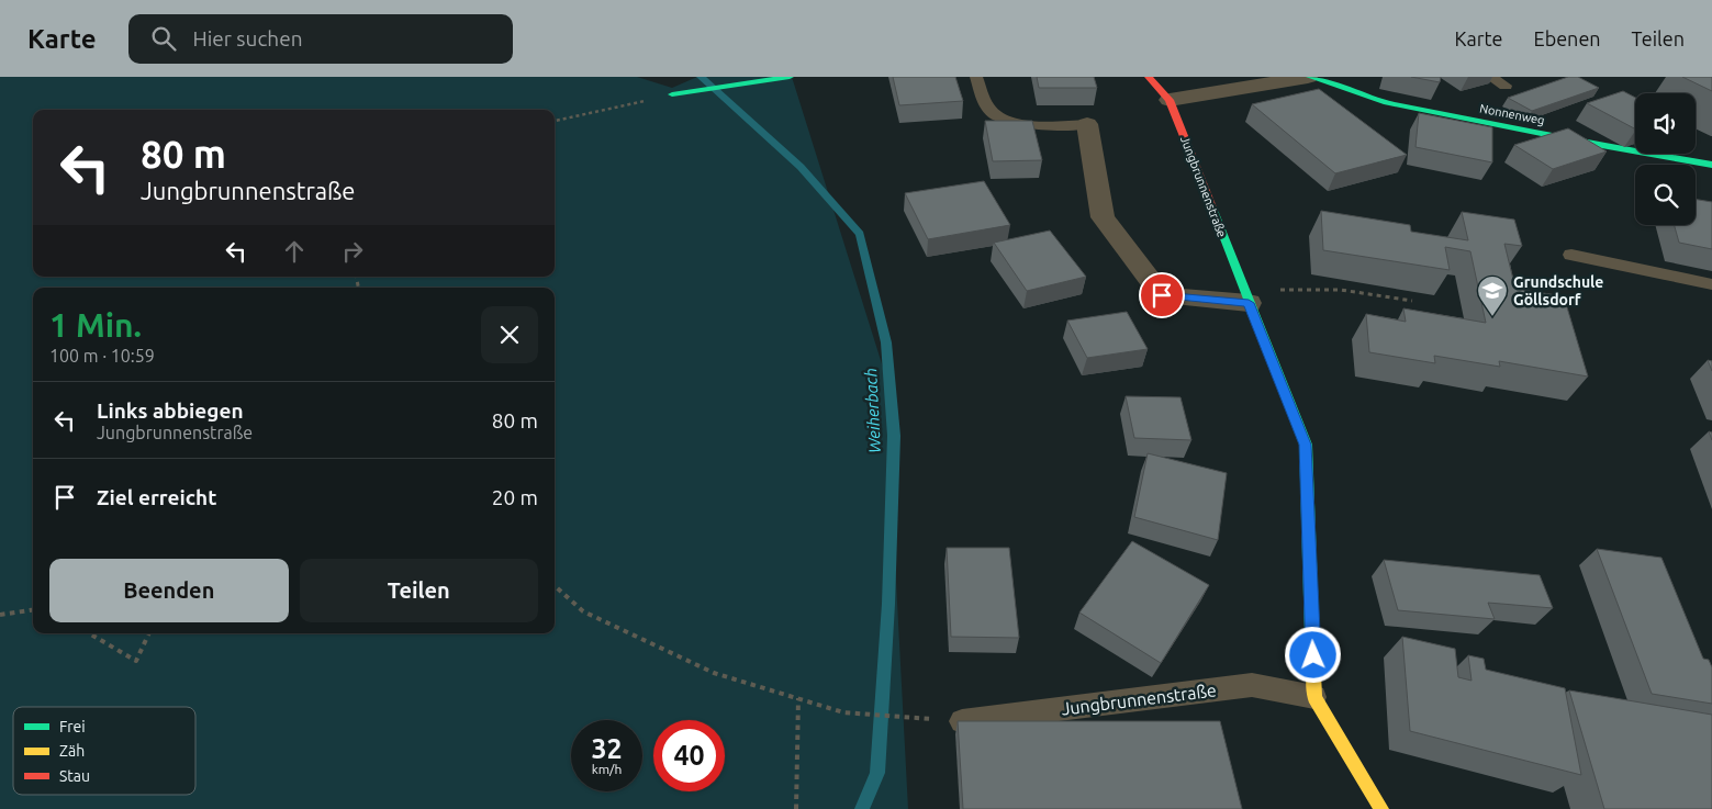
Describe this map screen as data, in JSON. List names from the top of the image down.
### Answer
{
  "streets": {
    "street": ["Nonnenweg", "Jungbrunnenstraße"]
  },
  "water": ["Weiherbach"],
  "places": {
    "school or university": ["Grundschule Göllsdorf"]
  },
  "legend": ["Frei", "Zäh", "Stau"],
  "page": {
    "header": "Karte",
    "search": "Hier suchen",
    "nav": ["Karte", "Ebenen", "Teilen"],
    "turn": ["80 m", "Jungbrunnenstraße"],
    "heading": ["1 Min.", "100 m · 10:59"],
    "list": [
      {
        "name": "Links abbiegen",
        "note": "Jungbrunnenstraße",
        "value": "80 m"
      },
      {
        "name": "Ziel erreicht",
        "value": "20 m"
      }
    ],
    "buttons": ["Beenden", "Teilen"],
    "speed": "32 km/h",
    "limit": "40"
  }
}
